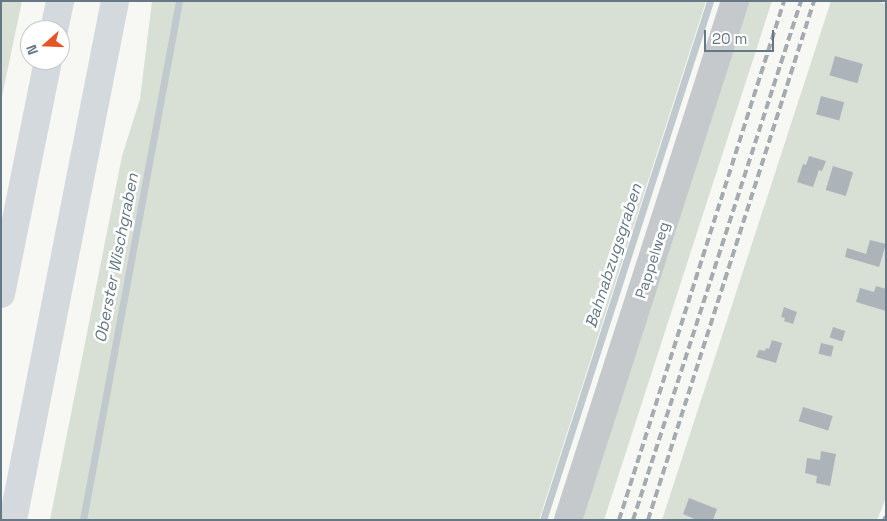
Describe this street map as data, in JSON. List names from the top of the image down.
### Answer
{
  "streets": {
    "street": ["Pappelweg"]
  },
  "water": ["Bahnabzugsgraben", "Oberster Wischgraben"],
  "scale_bar": "20 m",
  "north": "left"
}
